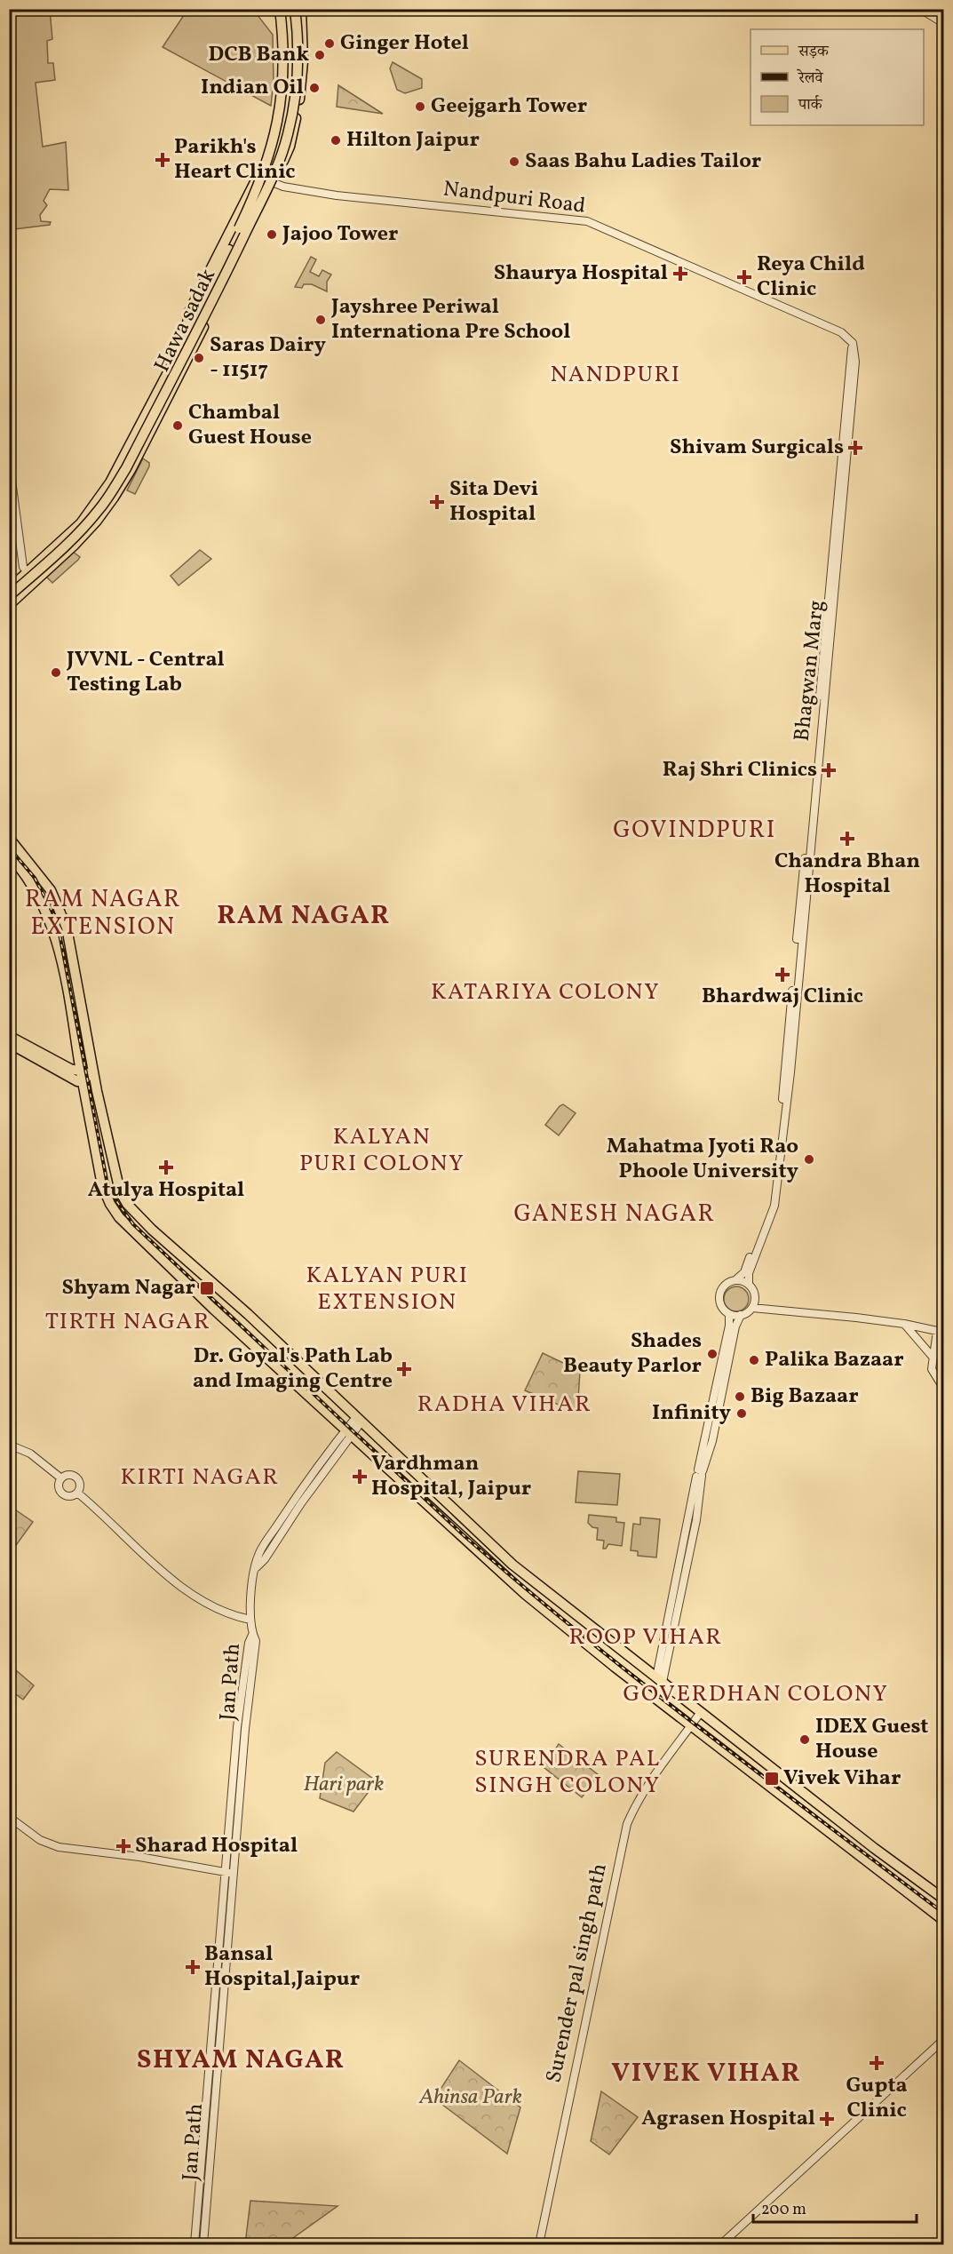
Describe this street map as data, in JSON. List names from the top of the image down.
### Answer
{
  "streets": {
    "main road": ["Hawa sadak"],
    "street": [
      "Nandpuri Road",
      "Bhagwan Marg",
      "Jan Path",
      "Surender pal singh path"
    ]
  },
  "crossings": [
    ["Nandpuri Road", "Hawa sadak"],
    ["Nandpuri Road", "Bhagwan Marg"]
  ],
  "districts": [
    "NANDPURI",
    "GOVINDPURI",
    "RAM NAGAR EXTENSION",
    "RAM NAGAR",
    "KATARIYA COLONY",
    "KALYAN PURI COLONY",
    "GANESH NAGAR",
    "KALYAN PURI EXTENSION",
    "TIRTH NAGAR",
    "RADHA VIHAR",
    "KIRTI NAGAR",
    "ROOP VIHAR",
    "GOVERDHAN COLONY",
    "SURENDRA PAL SINGH COLONY",
    "SHYAM NAGAR",
    "VIVEK VIHAR"
  ],
  "parks": ["Hari park", "Ahinsa Park"],
  "places": {
    "other": [
      "Ginger Hotel",
      "DCB Bank",
      "Indian Oil",
      "Geejgarh Tower",
      "Hilton Jaipur",
      "Saas Bahu Ladies Tailor",
      "Jajoo Tower",
      "Jayshree Periwal Internationa Pre School",
      "Saras Dairy - 11517",
      "Chambal Guest House",
      "JVVNL - Central Testing Lab",
      "Mahatma Jyoti Rao Phoole University",
      "Shades Beauty Parlor",
      "Palika Bazaar",
      "Big Bazaar",
      "Infinity",
      "IDEX Guest House"
    ],
    "health": [
      "Parikh's Heart Clinic",
      "Shaurya Hospital",
      "Reya Child Clinic",
      "Shivam Surgicals",
      "Sita Devi Hospital",
      "Raj Shri Clinics",
      "Chandra Bhan Hospital",
      "Bhardwaj Clinic",
      "Atulya Hospital",
      "Dr. Goyal's Path Lab and Imaging Centre",
      "Vardhman Hospital, Jaipur",
      "Sharad Hospital",
      "Bansal Hospital,Jaipur",
      "Gupta Clinic",
      "Agrasen Hospital"
    ],
    "transit": ["Shyam Nagar", "Vivek Vihar"]
  },
  "legend": ["सड़क", "रेलवे", "पार्क"],
  "scale_bar": "200 m"
}
